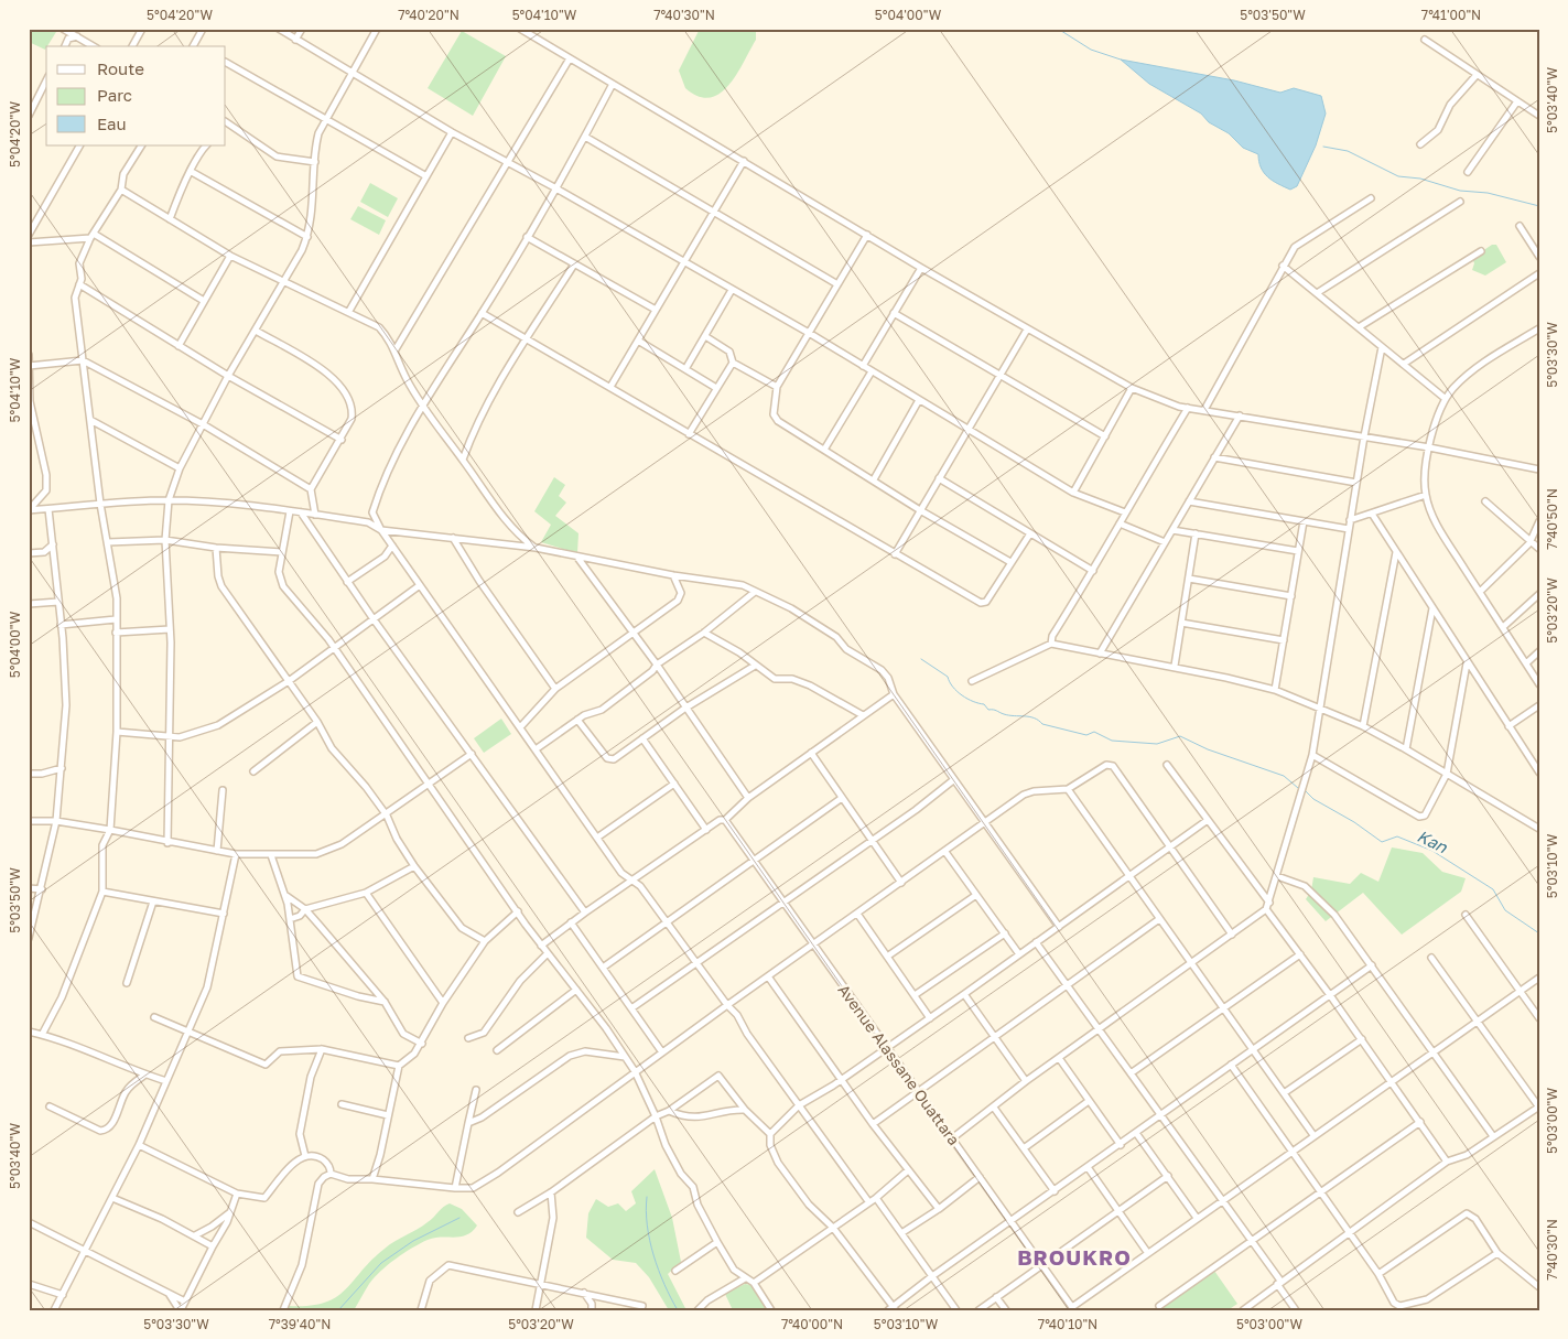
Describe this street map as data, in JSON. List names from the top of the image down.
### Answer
{
  "streets": {
    "street": ["Avenue Alassane Ouattara"]
  },
  "districts": ["BROUKRO"],
  "water": ["Kan"],
  "legend": ["Route", "Parc", "Eau"],
  "coordinates": [
    "5°04'20\"W",
    "7°40'20\"N",
    "5°04'10\"W",
    "7°40'30\"N",
    "5°04'00\"W",
    "5°03'50\"W",
    "7°41'00\"N",
    "5°03'40\"W",
    "5°03'30\"W",
    "7°40'50\"N",
    "5°03'20\"W",
    "5°03'10\"W",
    "5°03'00\"W",
    "7°39'40\"N",
    "7°40'00\"N",
    "7°40'10\"N"
  ]
}
